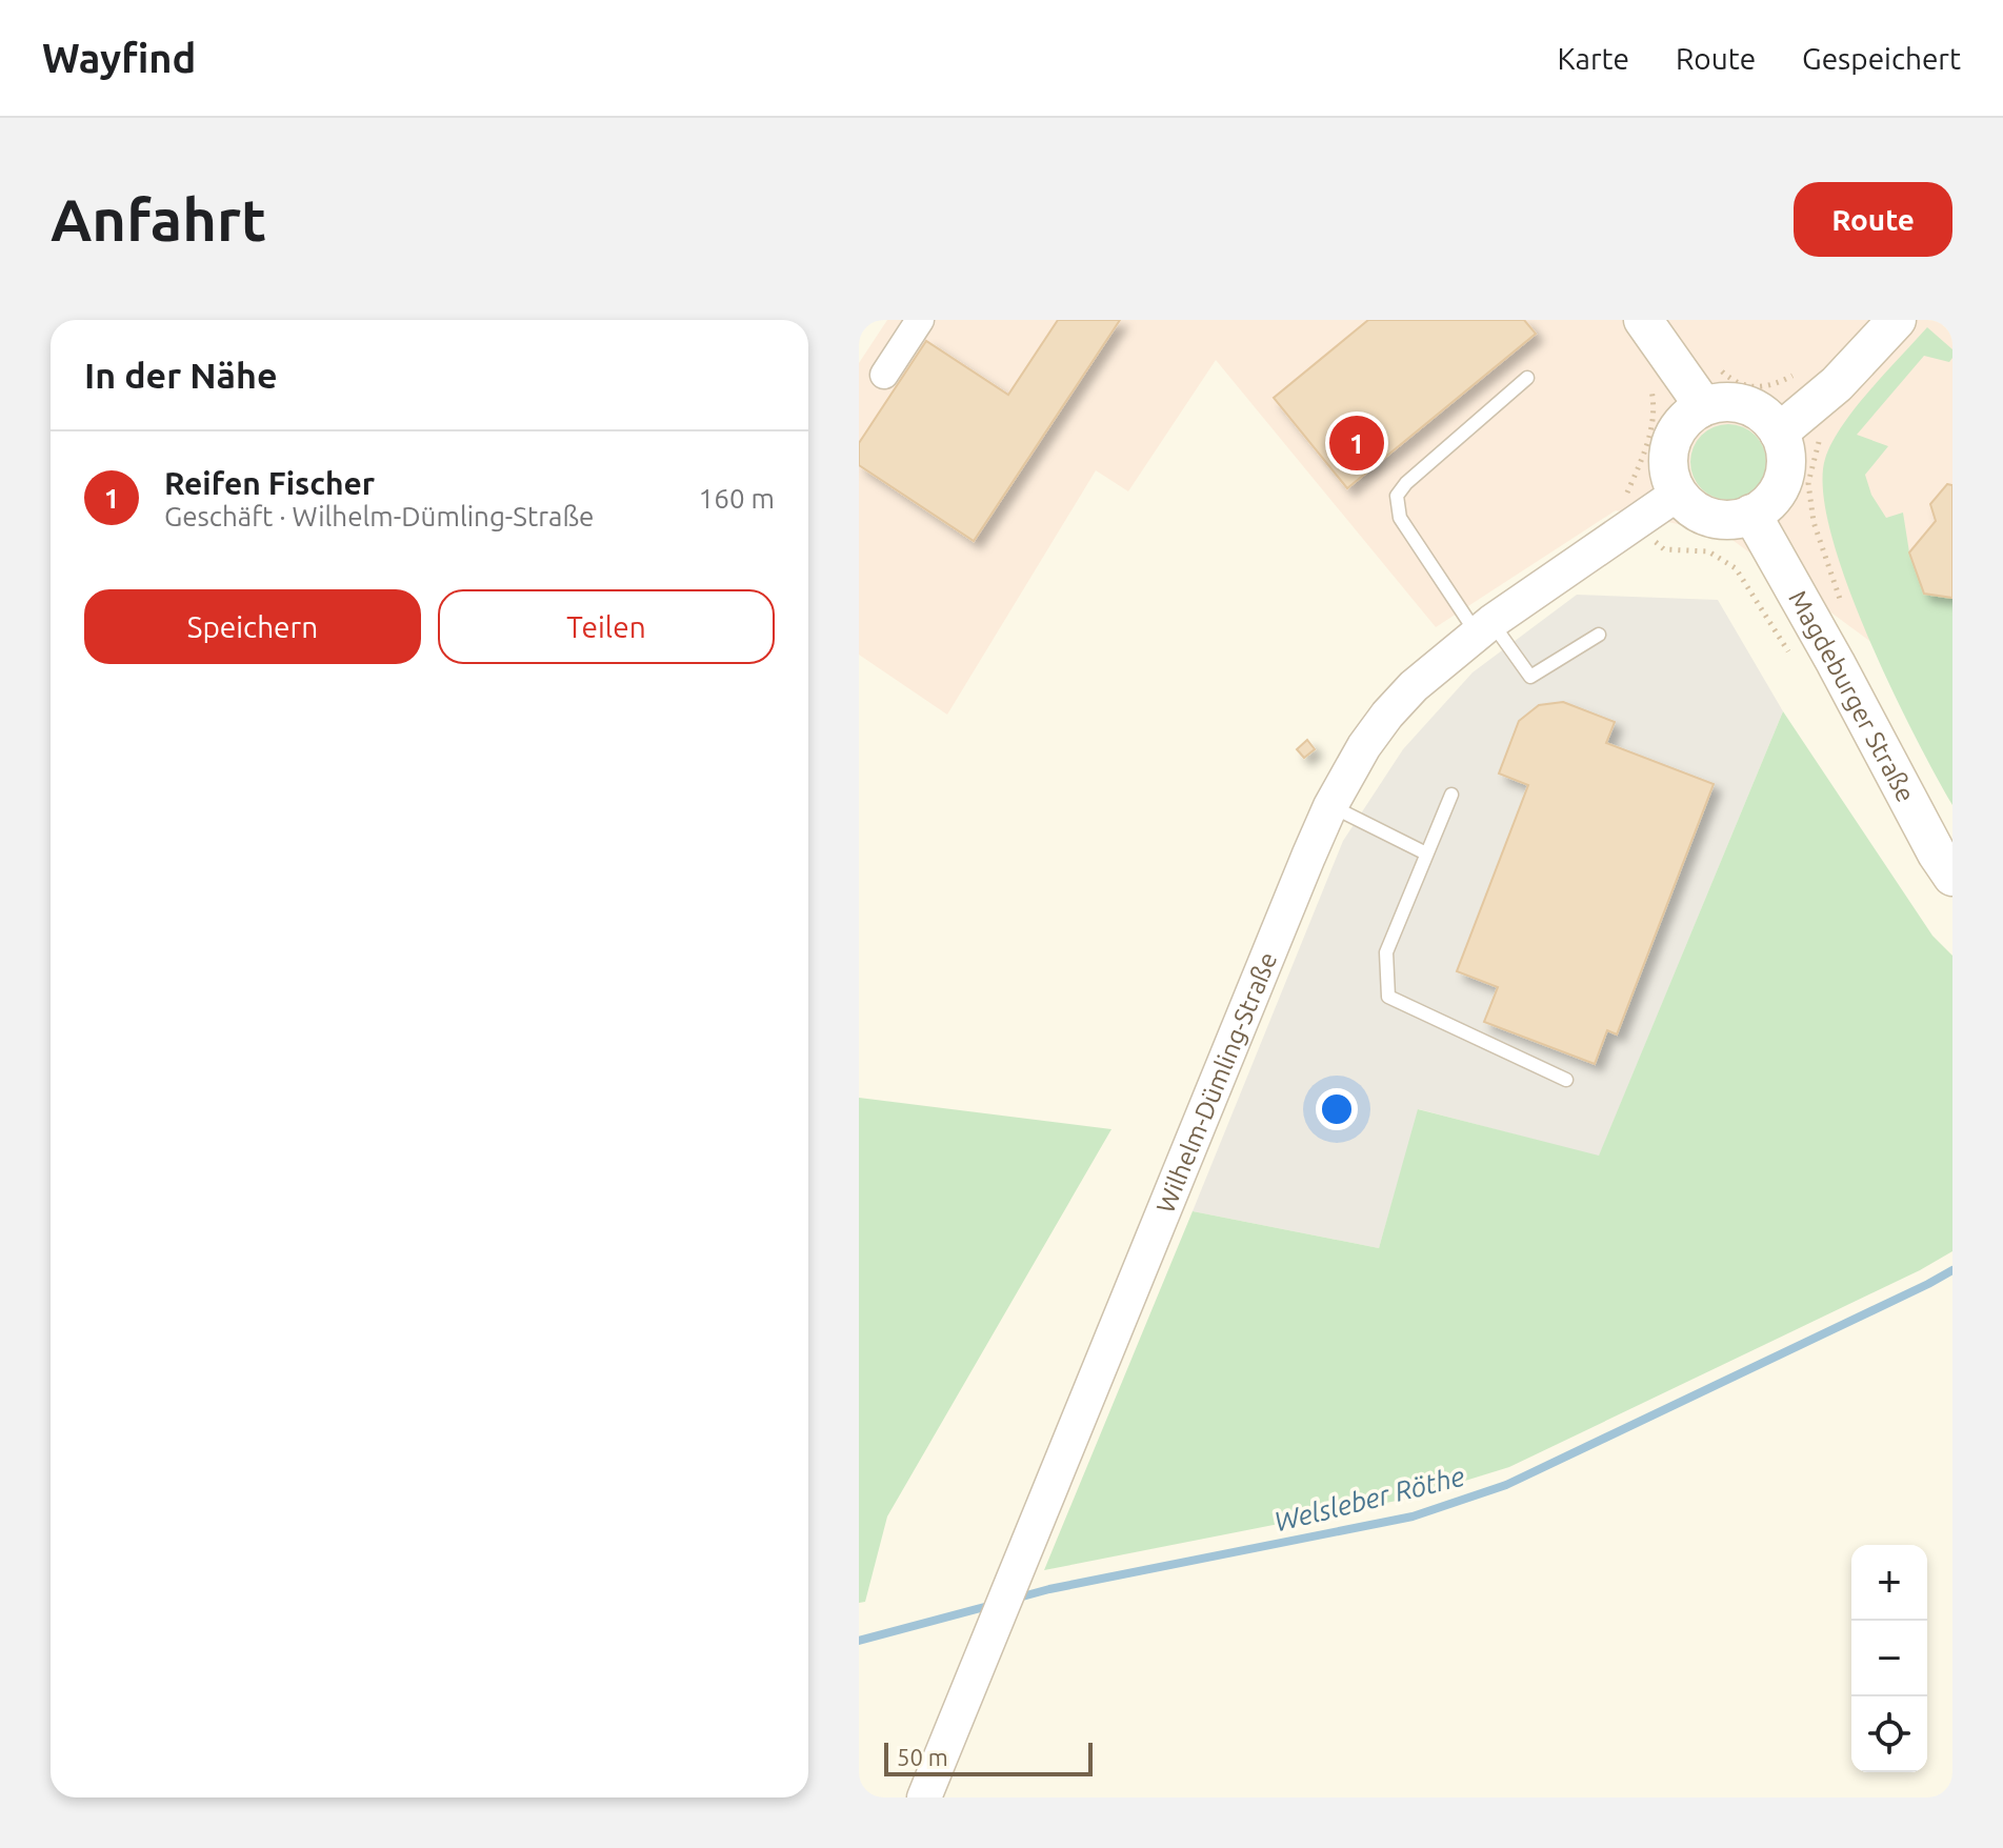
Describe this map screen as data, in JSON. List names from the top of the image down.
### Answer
{
  "streets": {
    "main road": ["Magdeburger Straße"],
    "street": ["Wilhelm-Dümling-Straße"]
  },
  "crossings": [
    ["Magdeburger Straße", "Wilhelm-Dümling-Straße"]
  ],
  "water": ["Welsleber Röthe"],
  "scale_bar": "50 m",
  "page": {
    "header": "Wayfind",
    "nav": ["Karte", "Route", "Gespeichert"],
    "buttons": [
      "Route",
      ["Speichern", "Teilen"]
    ],
    "title": "Anfahrt",
    "heading": "In der Nähe",
    "pins": "1",
    "list": [
      {
        "mark": "1",
        "name": "Reifen Fischer",
        "note": "Geschäft · Wilhelm-Dümling-Straße",
        "value": "160 m"
      }
    ],
    "map_buttons": ["+", "−"],
    "scale": "50 m"
  }
}
